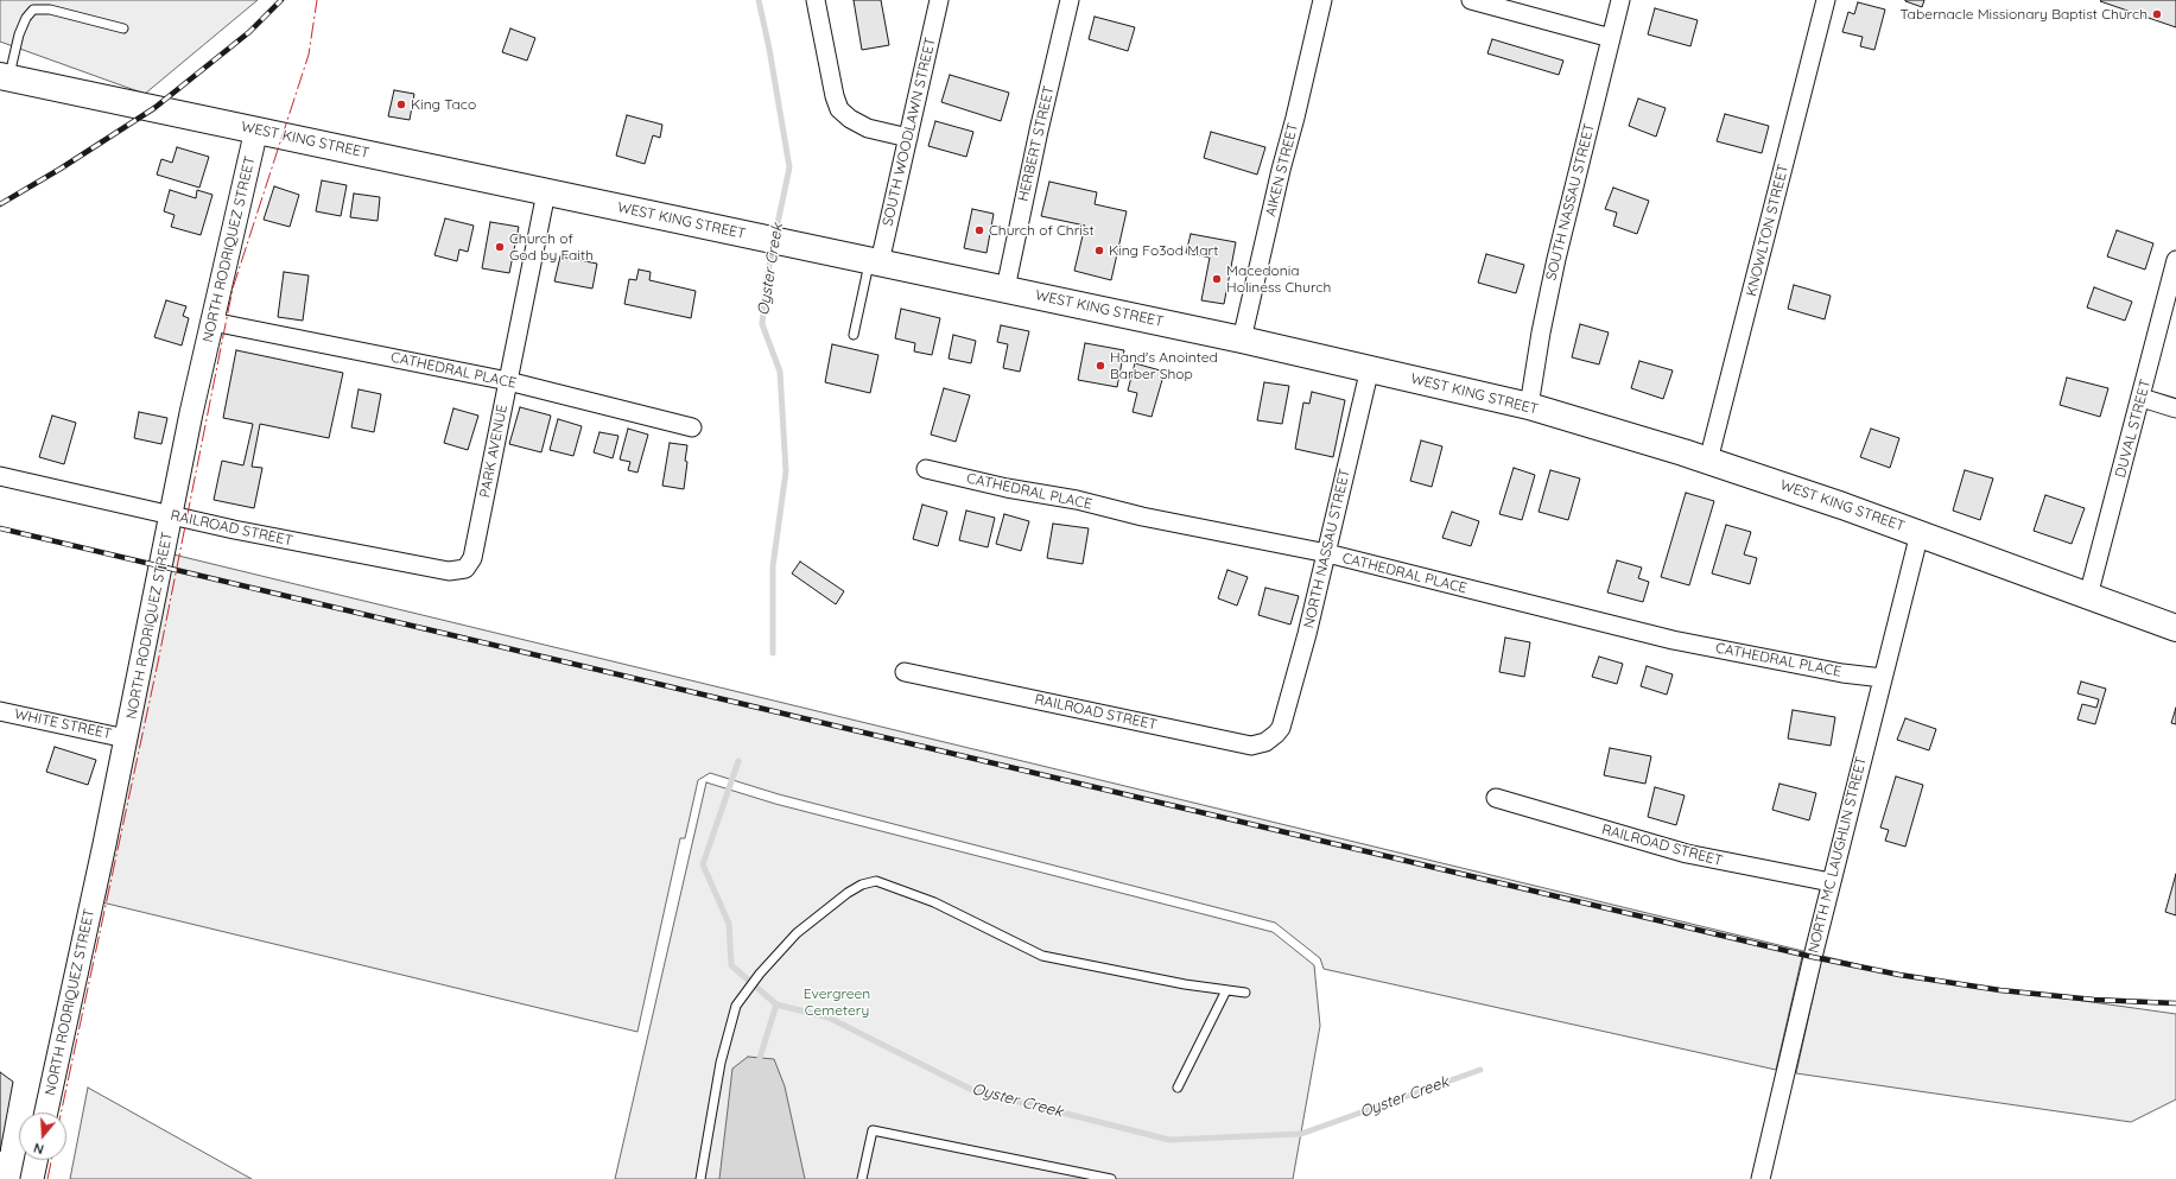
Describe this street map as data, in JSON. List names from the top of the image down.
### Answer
{
  "streets": {
    "main road": ["WEST KING STREET"],
    "street": [
      "SOUTH WOODLAWN STREET",
      "HERBERT STREET",
      "AIKEN STREET",
      "SOUTH NASSAU STREET",
      "KNOWLTON STREET",
      "NORTH RODRIQUEZ STREET",
      "CATHEDRAL PLACE",
      "DUVAL STREET",
      "PARK AVENUE",
      "RAILROAD STREET",
      "NORTH NASSAU STREET",
      "WHITE STREET",
      "NORTH MC LAUGHLIN STREET"
    ]
  },
  "crossings": [
    ["SOUTH WOODLAWN STREET", "WEST KING STREET"],
    ["WEST KING STREET", "HERBERT STREET"],
    ["WEST KING STREET", "AIKEN STREET"],
    ["WEST KING STREET", "SOUTH NASSAU STREET"],
    ["WEST KING STREET", "KNOWLTON STREET"],
    ["WEST KING STREET", "NORTH RODRIQUEZ STREET"],
    ["WEST KING STREET", "DUVAL STREET"],
    ["WEST KING STREET", "PARK AVENUE"],
    ["WEST KING STREET", "NORTH NASSAU STREET"],
    ["WEST KING STREET", "NORTH MC LAUGHLIN STREET"],
    ["NORTH RODRIQUEZ STREET", "CATHEDRAL PLACE"],
    ["NORTH RODRIQUEZ STREET", "RAILROAD STREET"],
    ["NORTH RODRIQUEZ STREET", "WHITE STREET"],
    ["CATHEDRAL PLACE", "PARK AVENUE"],
    ["CATHEDRAL PLACE", "NORTH NASSAU STREET"],
    ["CATHEDRAL PLACE", "NORTH MC LAUGHLIN STREET"],
    ["PARK AVENUE", "RAILROAD STREET"],
    ["RAILROAD STREET", "NORTH NASSAU STREET"],
    ["RAILROAD STREET", "NORTH MC LAUGHLIN STREET"]
  ],
  "water": ["Oyster Creek"],
  "parks": ["Evergreen Cemetery"],
  "places": [
    "Tabernacle Missionary Baptist Church",
    "King Taco",
    "Church of Christ",
    "Church of God by Faith",
    "King Fo3od Mart",
    "Macedonia Holiness Church",
    "Hand's Anointed Barber Shop"
  ],
  "north": "bottom"
}
